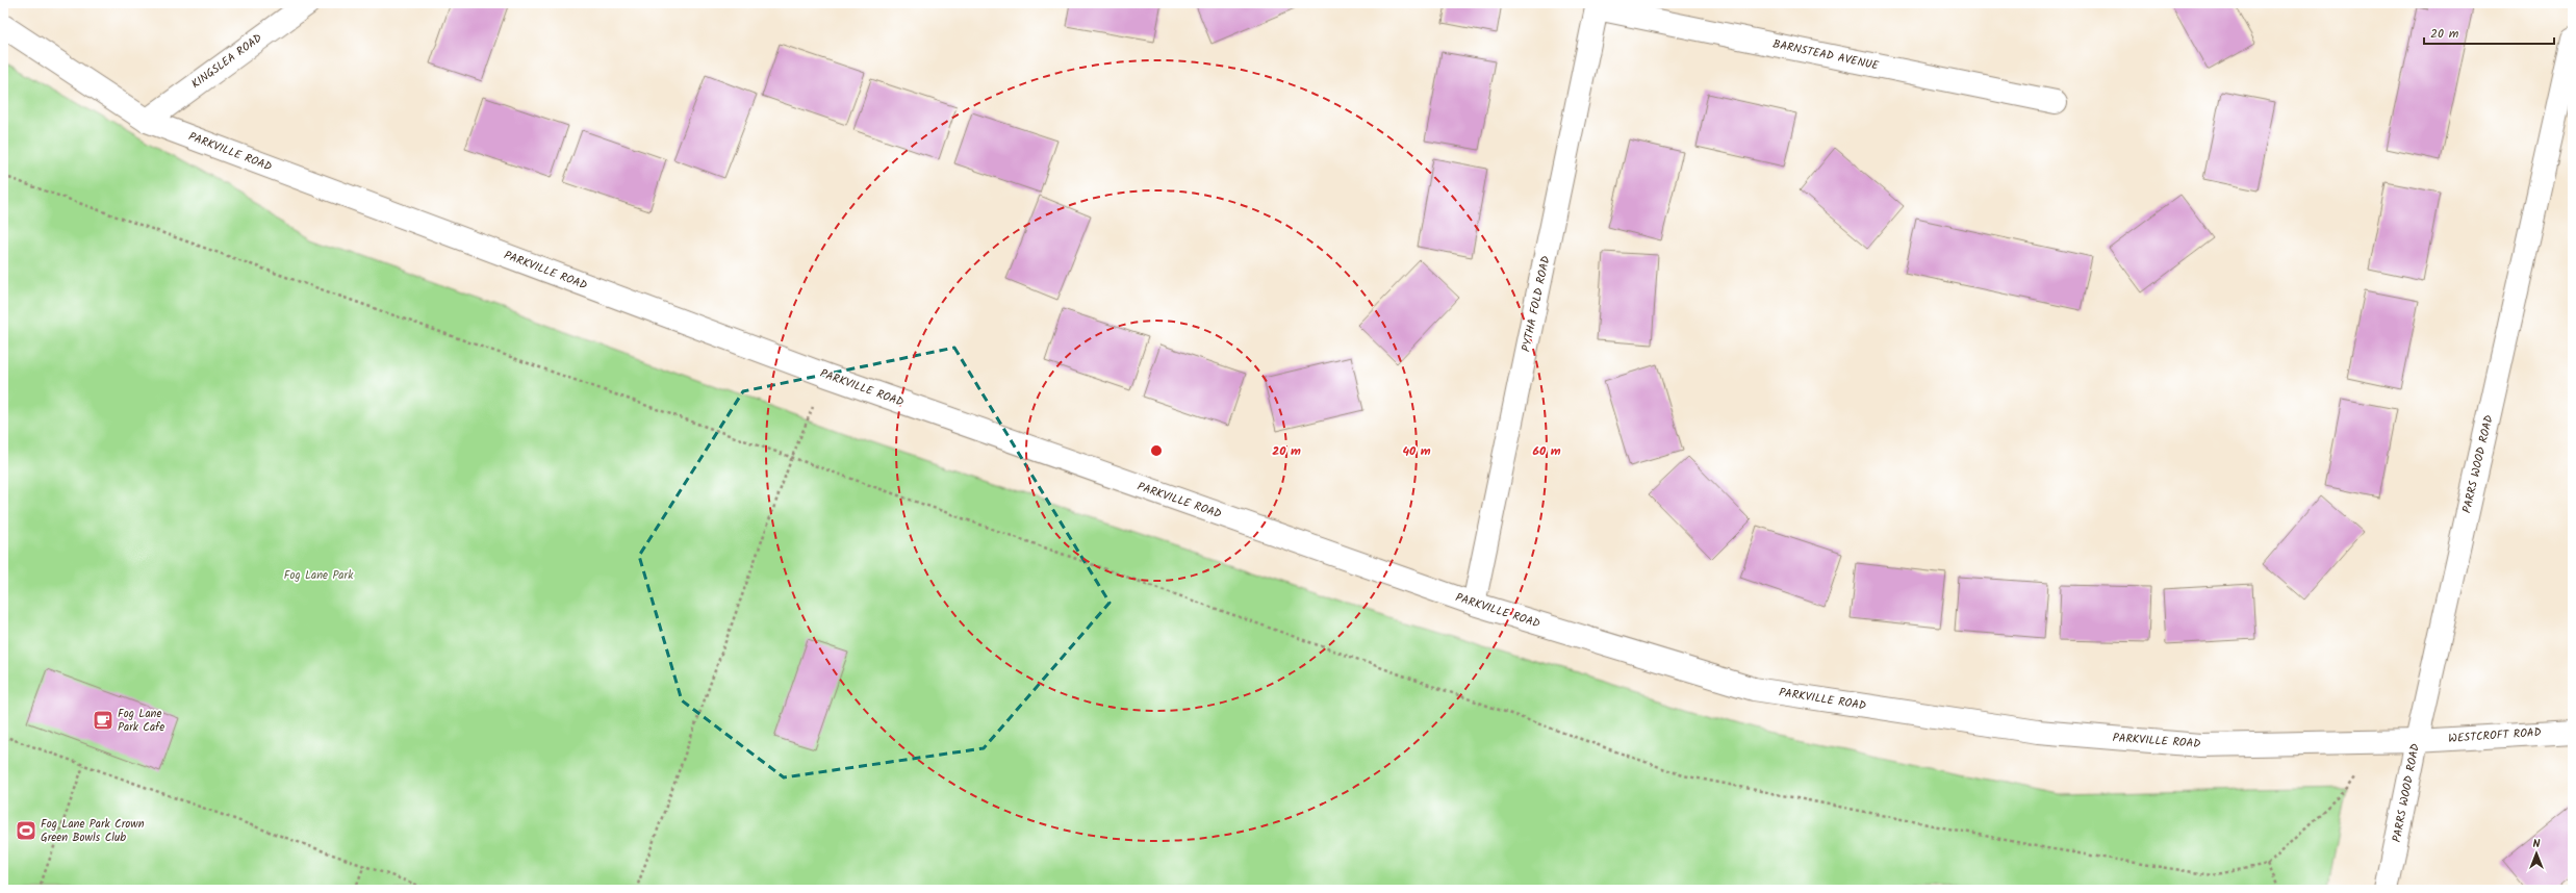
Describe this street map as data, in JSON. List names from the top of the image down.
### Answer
{
  "streets": {
    "street": [
      "BARNSTEAD AVENUE",
      "KINGSLEA ROAD",
      "PARKVILLE ROAD",
      "PYTHA FOLD ROAD",
      "PARRS WOOD ROAD",
      "WESTCROFT ROAD"
    ]
  },
  "crossings": [
    ["BARNSTEAD AVENUE", "PYTHA FOLD ROAD"],
    ["KINGSLEA ROAD", "PARKVILLE ROAD"],
    ["PARKVILLE ROAD", "PYTHA FOLD ROAD"],
    ["PARKVILLE ROAD", "PARRS WOOD ROAD"],
    ["PARKVILLE ROAD", "WESTCROFT ROAD"],
    ["PARRS WOOD ROAD", "WESTCROFT ROAD"]
  ],
  "parks": ["Fog Lane Park"],
  "places": {
    "cafe": ["Fog Lane Park Cafe"],
    "sports": ["Fog Lane Park Crown Green Bowls Club"]
  },
  "scale_bar": "20 m",
  "north": "top",
  "rings": ["20 m", "40 m", "60 m"]
}
